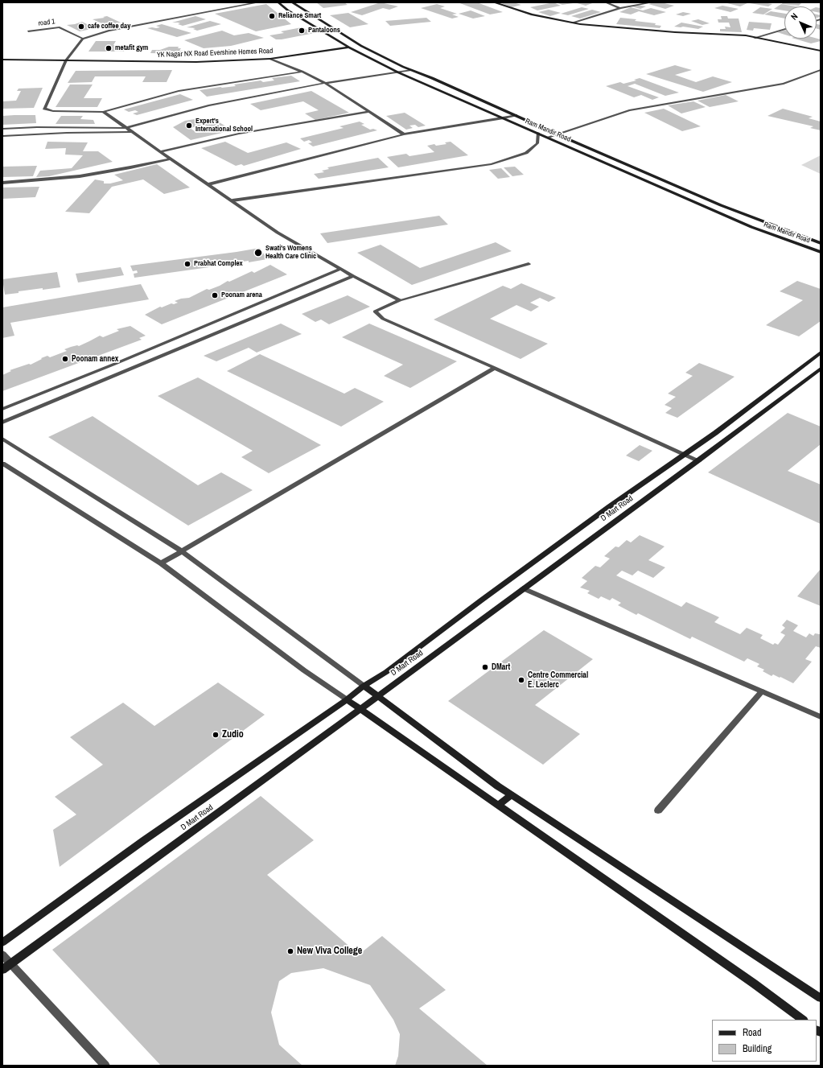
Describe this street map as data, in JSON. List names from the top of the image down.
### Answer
{
  "streets": {
    "street": [
      "road 1",
      "YK Nagar NX Road Evershine Homes Road",
      "Ram Mandir Road",
      "D Mart Road"
    ]
  },
  "crossings": [
    ["YK Nagar NX Road Evershine Homes Road", "Ram Mandir Road"]
  ],
  "places": [
    "Reliance Smart",
    "cafe coffee day",
    "Pantaloons",
    "metafit gym",
    "Expert's International School",
    "Swati's Womens Health Care Clinic",
    "Prabhat Complex",
    "Poonam arena",
    "Poonam annex",
    "DMart",
    "Centre Commercial E. Leclerc",
    "Zudio",
    "New Viva College"
  ],
  "legend": ["Road", "Building"],
  "north": "top left"
}
